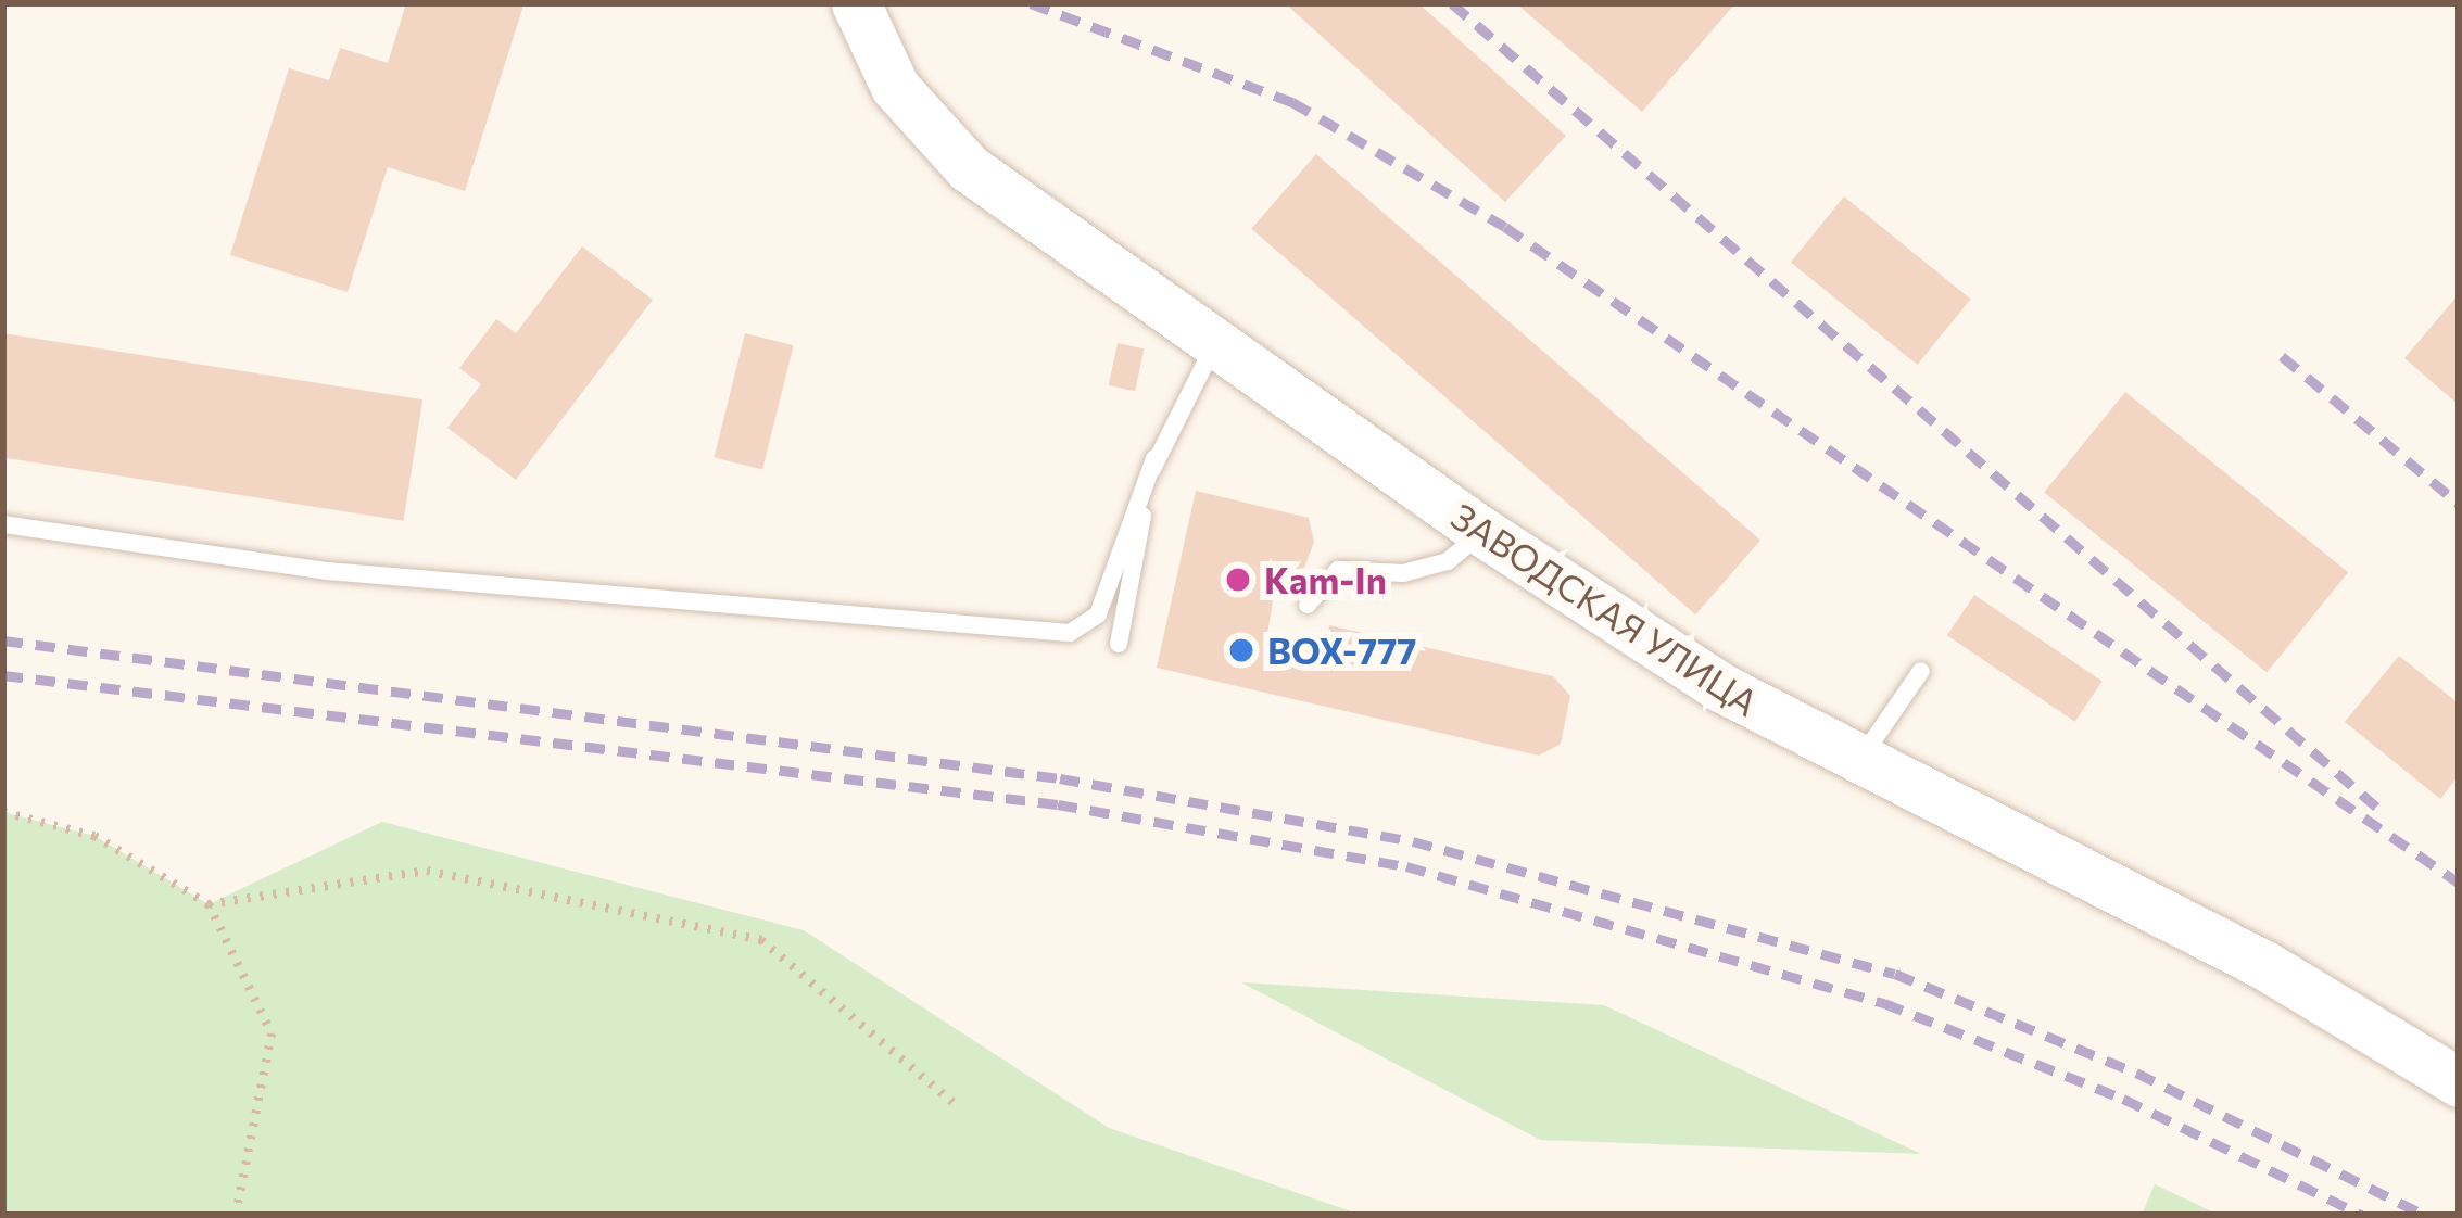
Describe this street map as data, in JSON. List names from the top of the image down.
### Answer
{
  "streets": {
    "main road": ["ЗАВОДСКАЯ УЛИЦА"]
  },
  "places": ["Kam-In", "ВОХ-777"]
}
